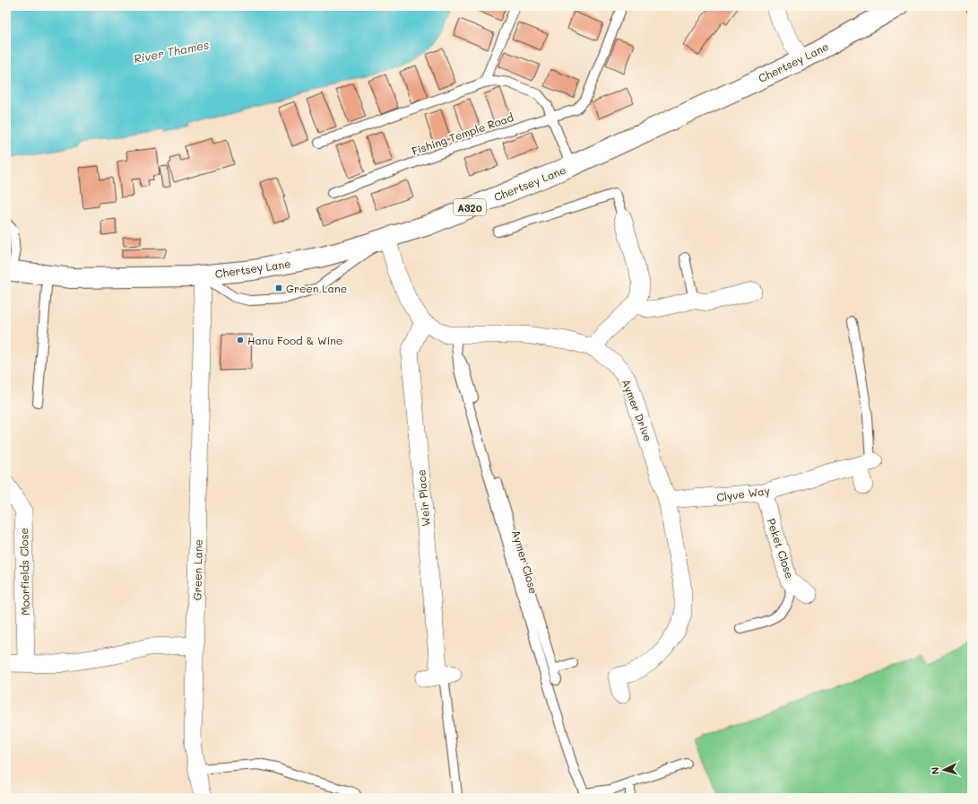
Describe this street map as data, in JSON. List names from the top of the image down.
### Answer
{
  "streets": {
    "main road": ["Chertsey Lane", "A320"],
    "street": [
      "Aymer Drive",
      "Clyve Way",
      "Weir Place",
      "Peket Close",
      "Green Lane",
      "Moorfields Close"
    ],
    "lane": ["Fishing Temple Road", "Aymer Close"]
  },
  "crossings": [
    ["Chertsey Lane", "Aymer Drive"],
    ["Chertsey Lane", "Green Lane"],
    ["Aymer Drive", "Clyve Way"],
    ["Aymer Drive", "Weir Place"],
    ["Aymer Drive", "Aymer Close"],
    ["Clyve Way", "Peket Close"]
  ],
  "water": ["River Thames"],
  "places": {
    "transit": ["Green Lane"],
    "other": ["Hanu Food & Wine"]
  },
  "north": "left"
}
